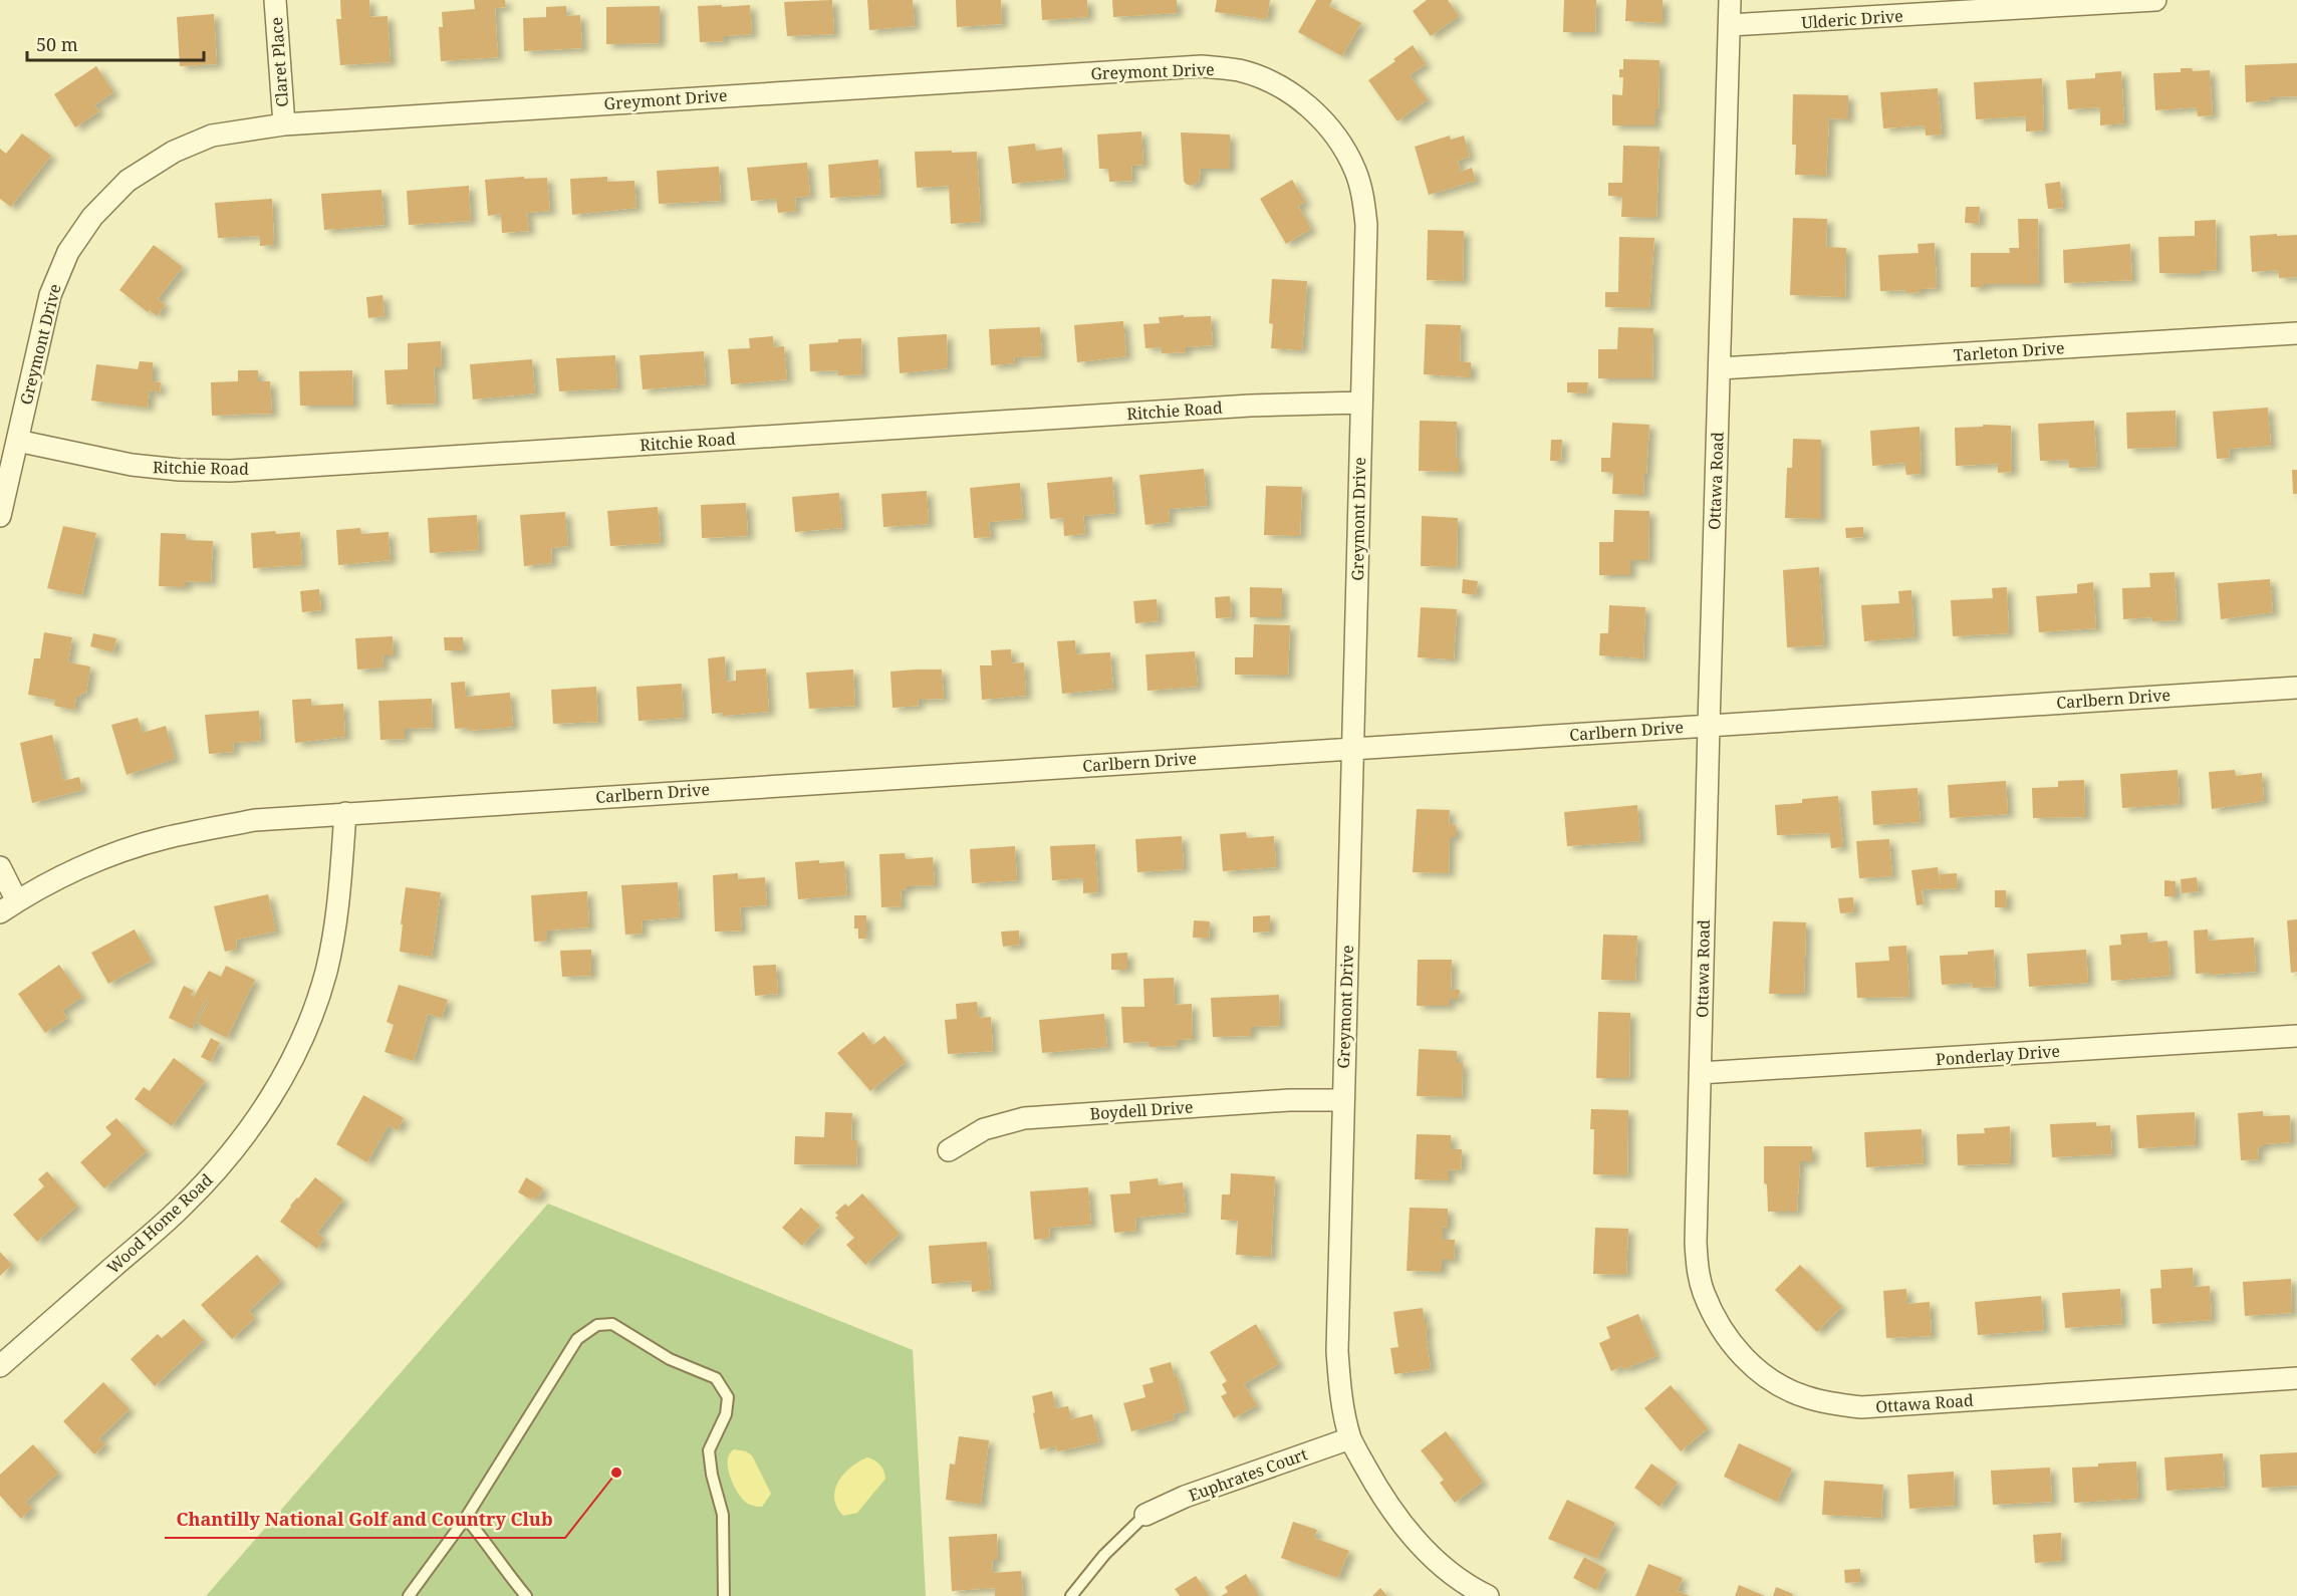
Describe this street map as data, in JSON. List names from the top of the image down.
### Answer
{
  "streets": {
    "street": [
      "Ulderic Drive",
      "Claret Place",
      "Greymont Drive",
      "Tarleton Drive",
      "Ritchie Road",
      "Ottawa Road",
      "Carlbern Drive",
      "Ponderlay Drive",
      "Boydell Drive",
      "Wood Home Road",
      "Euphrates Court"
    ]
  },
  "crossings": [
    ["Ulderic Drive", "Ottawa Road"],
    ["Claret Place", "Greymont Drive"],
    ["Greymont Drive", "Ritchie Road"],
    ["Greymont Drive", "Carlbern Drive"],
    ["Greymont Drive", "Boydell Drive"],
    ["Greymont Drive", "Euphrates Court"],
    ["Tarleton Drive", "Ottawa Road"],
    ["Ottawa Road", "Carlbern Drive"],
    ["Ottawa Road", "Ponderlay Drive"],
    ["Carlbern Drive", "Wood Home Road"]
  ],
  "places": ["Chantilly National Golf and Country Club"],
  "scale_bar": "50 m"
}
